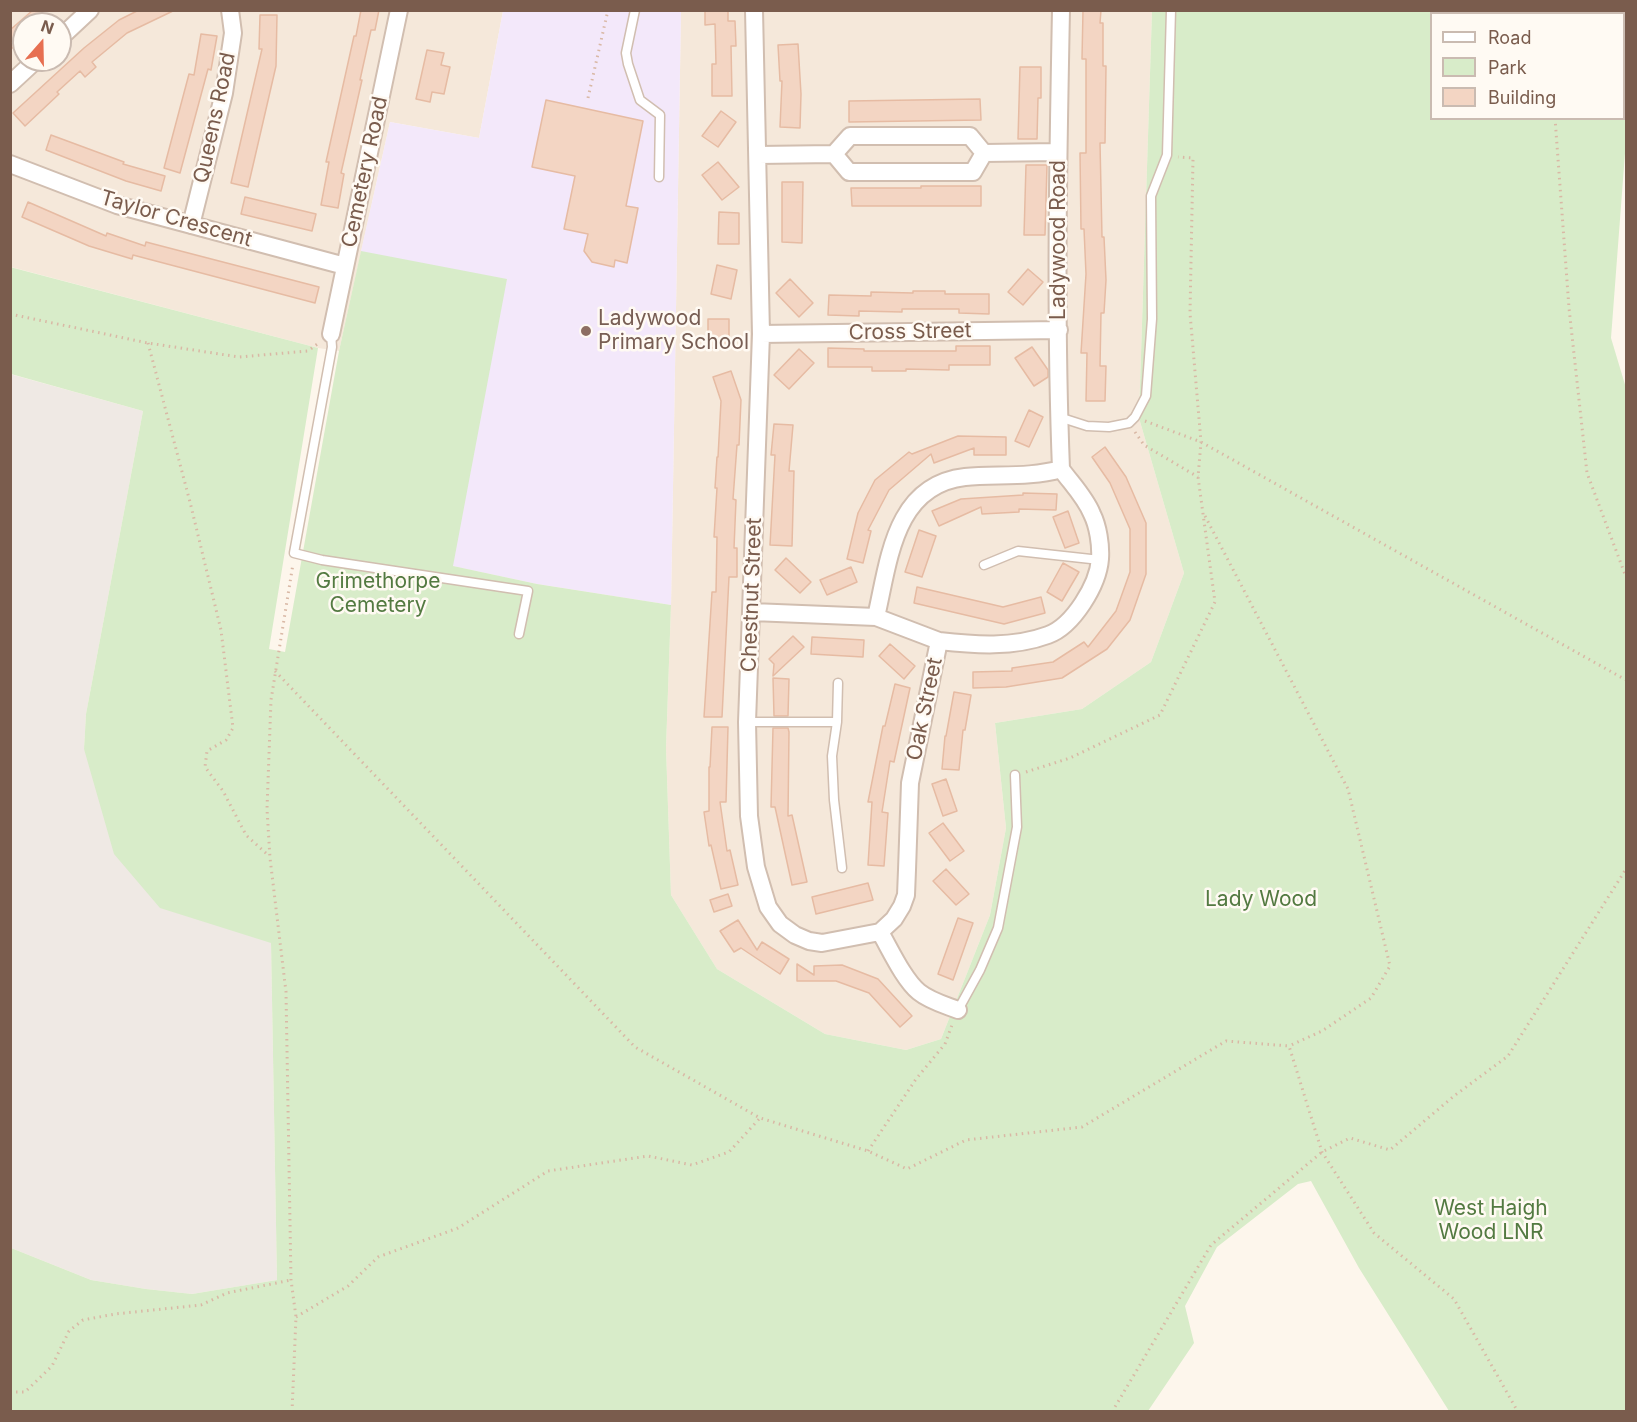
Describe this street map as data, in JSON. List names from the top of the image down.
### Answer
{
  "streets": {
    "street": [
      "Queens Road",
      "Cemetery Road",
      "Taylor Crescent",
      "Ladywood Road",
      "Cross Street",
      "Chestnut Street",
      "Oak Street"
    ]
  },
  "crossings": [
    ["Queens Road", "Taylor Crescent"],
    ["Cemetery Road", "Taylor Crescent"],
    ["Ladywood Road", "Cross Street"],
    ["Ladywood Road", "Oak Street"],
    ["Cross Street", "Chestnut Street"],
    ["Chestnut Street", "Oak Street"]
  ],
  "parks": ["Grimethorpe Cemetery", "Lady Wood", "West Haigh Wood LNR"],
  "places": ["Ladywood Primary School"],
  "legend": ["Road", "Park", "Building"],
  "north": "top"
}
